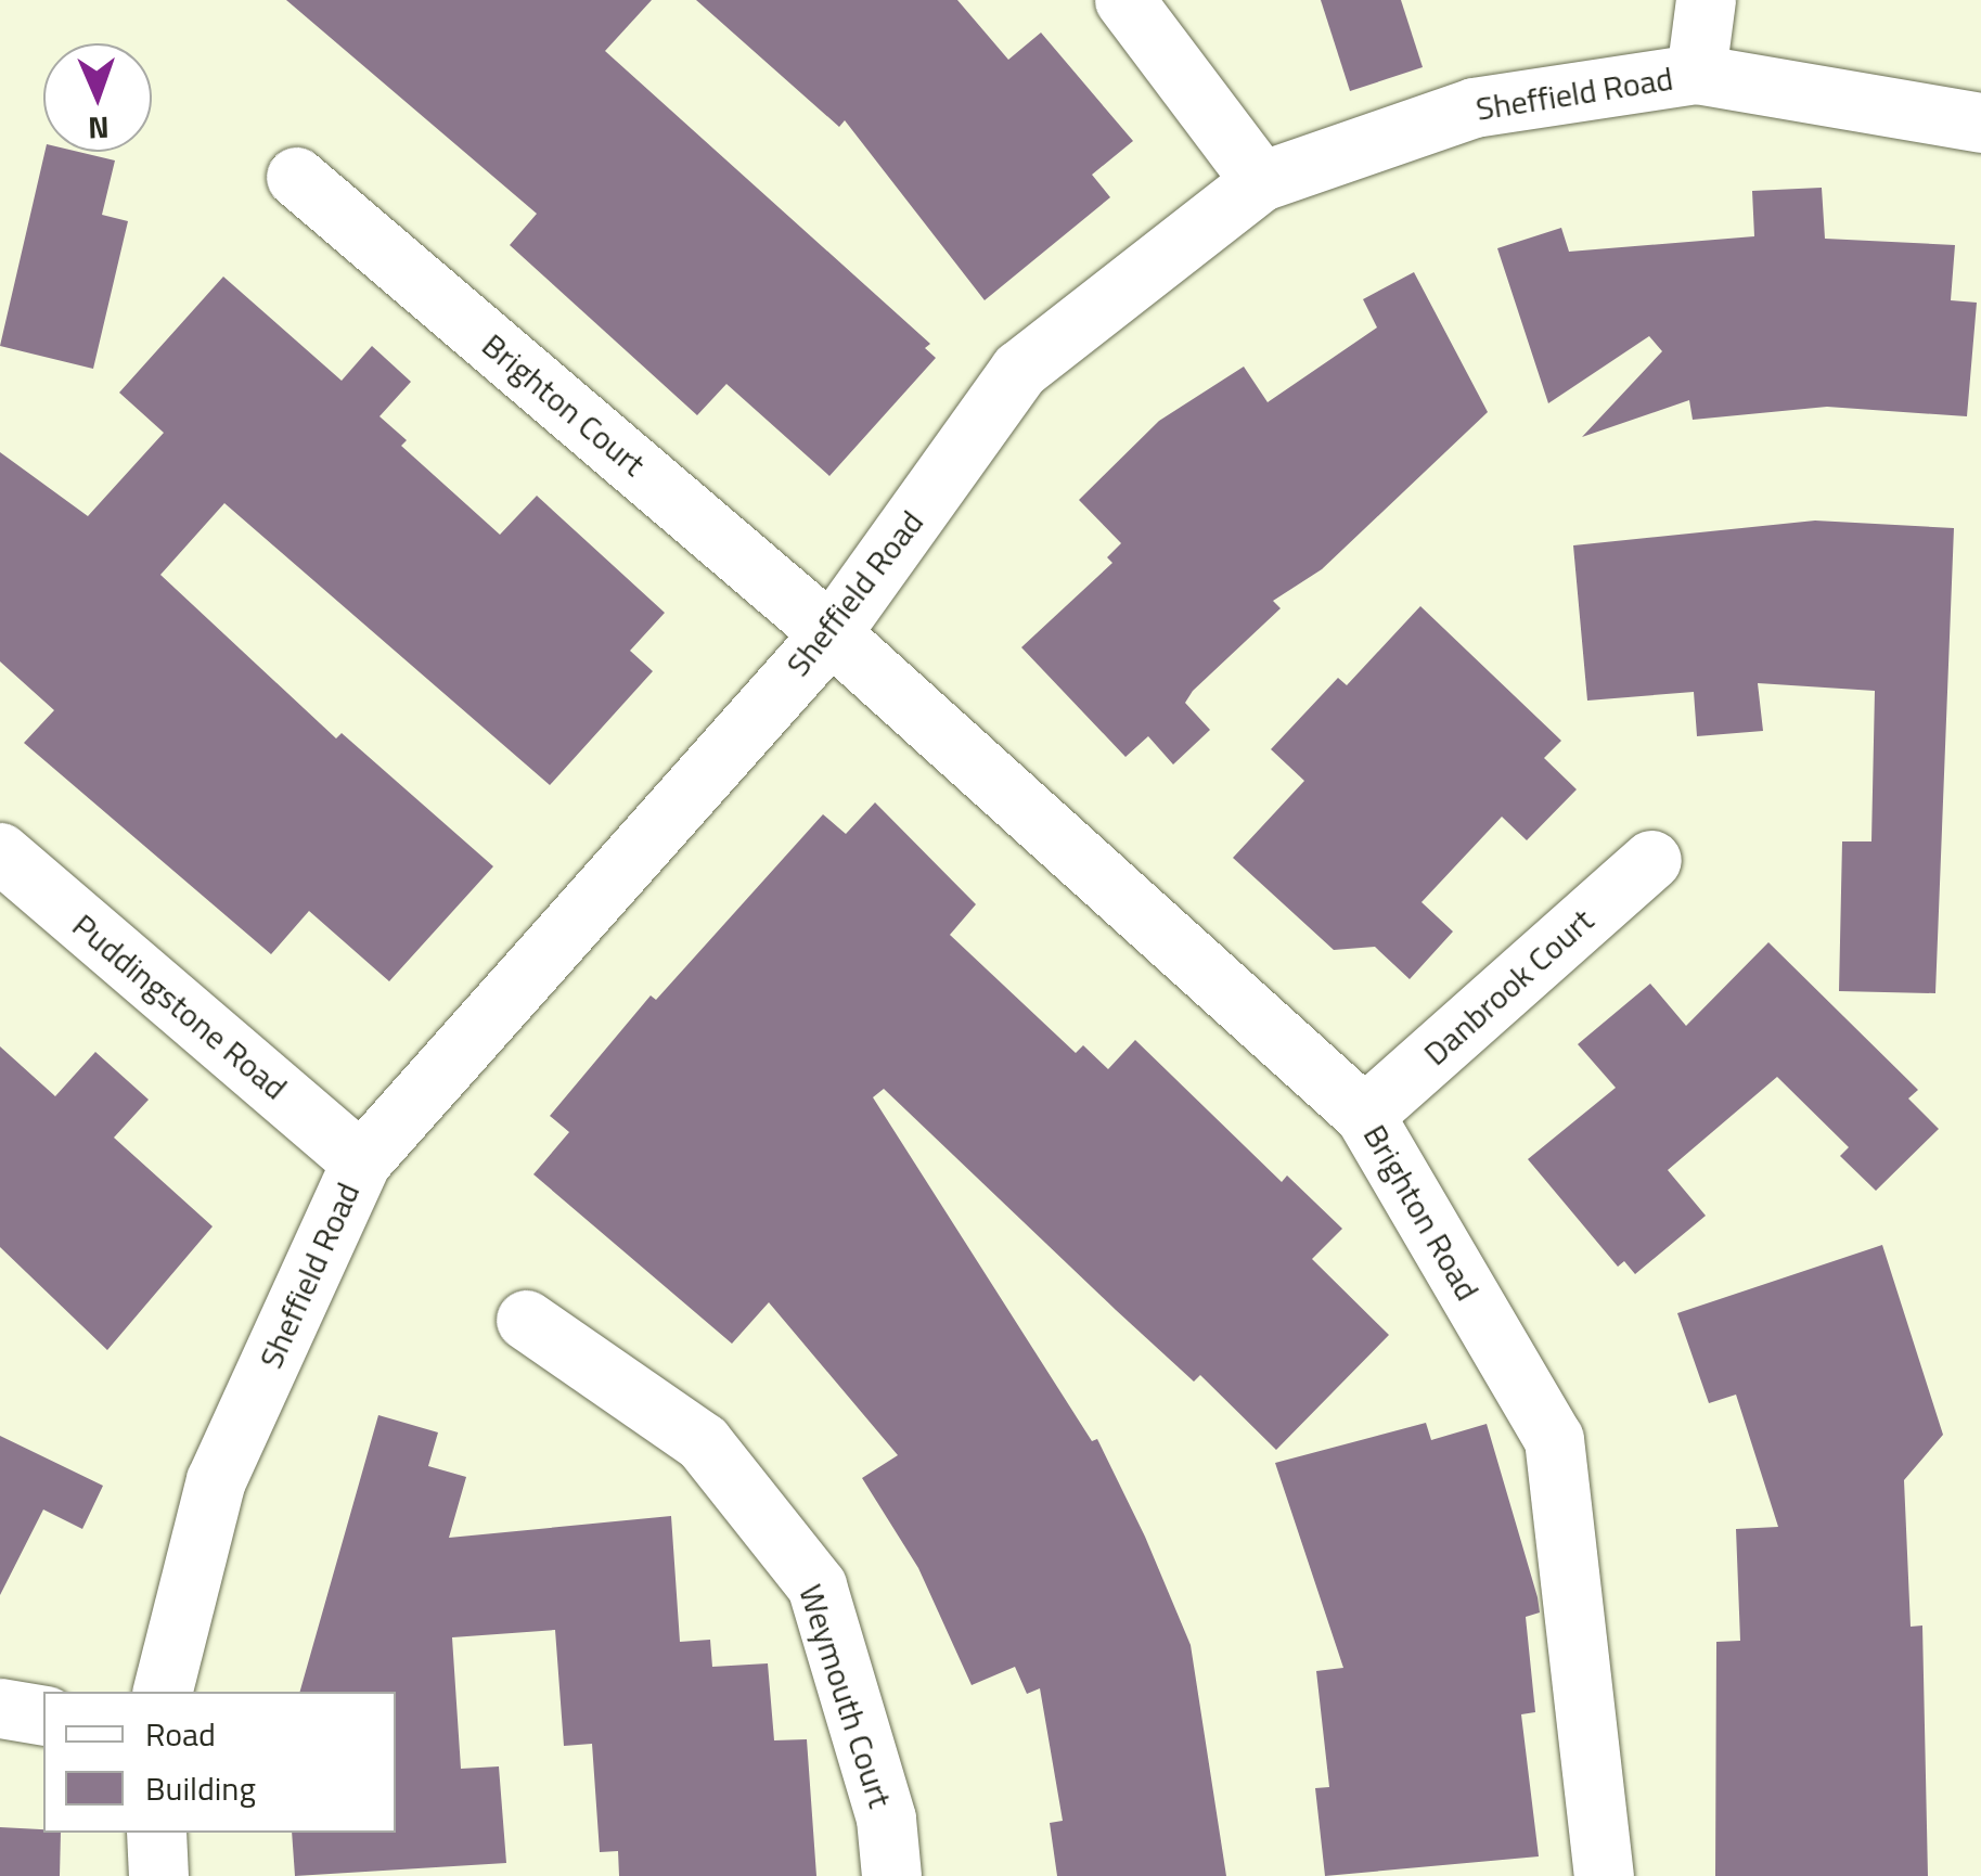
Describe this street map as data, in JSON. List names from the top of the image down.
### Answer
{
  "streets": {
    "street": [
      "Sheffield Road",
      "Brighton Court",
      "Danbrook Court",
      "Puddingstone Road",
      "Brighton Road",
      "Weymouth Court"
    ]
  },
  "crossings": [
    ["Sheffield Road", "Brighton Court"],
    ["Sheffield Road", "Puddingstone Road"],
    ["Sheffield Road", "Brighton Road"],
    ["Brighton Court", "Brighton Road"],
    ["Danbrook Court", "Brighton Road"]
  ],
  "legend": ["Road", "Building"],
  "north": "bottom"
}
